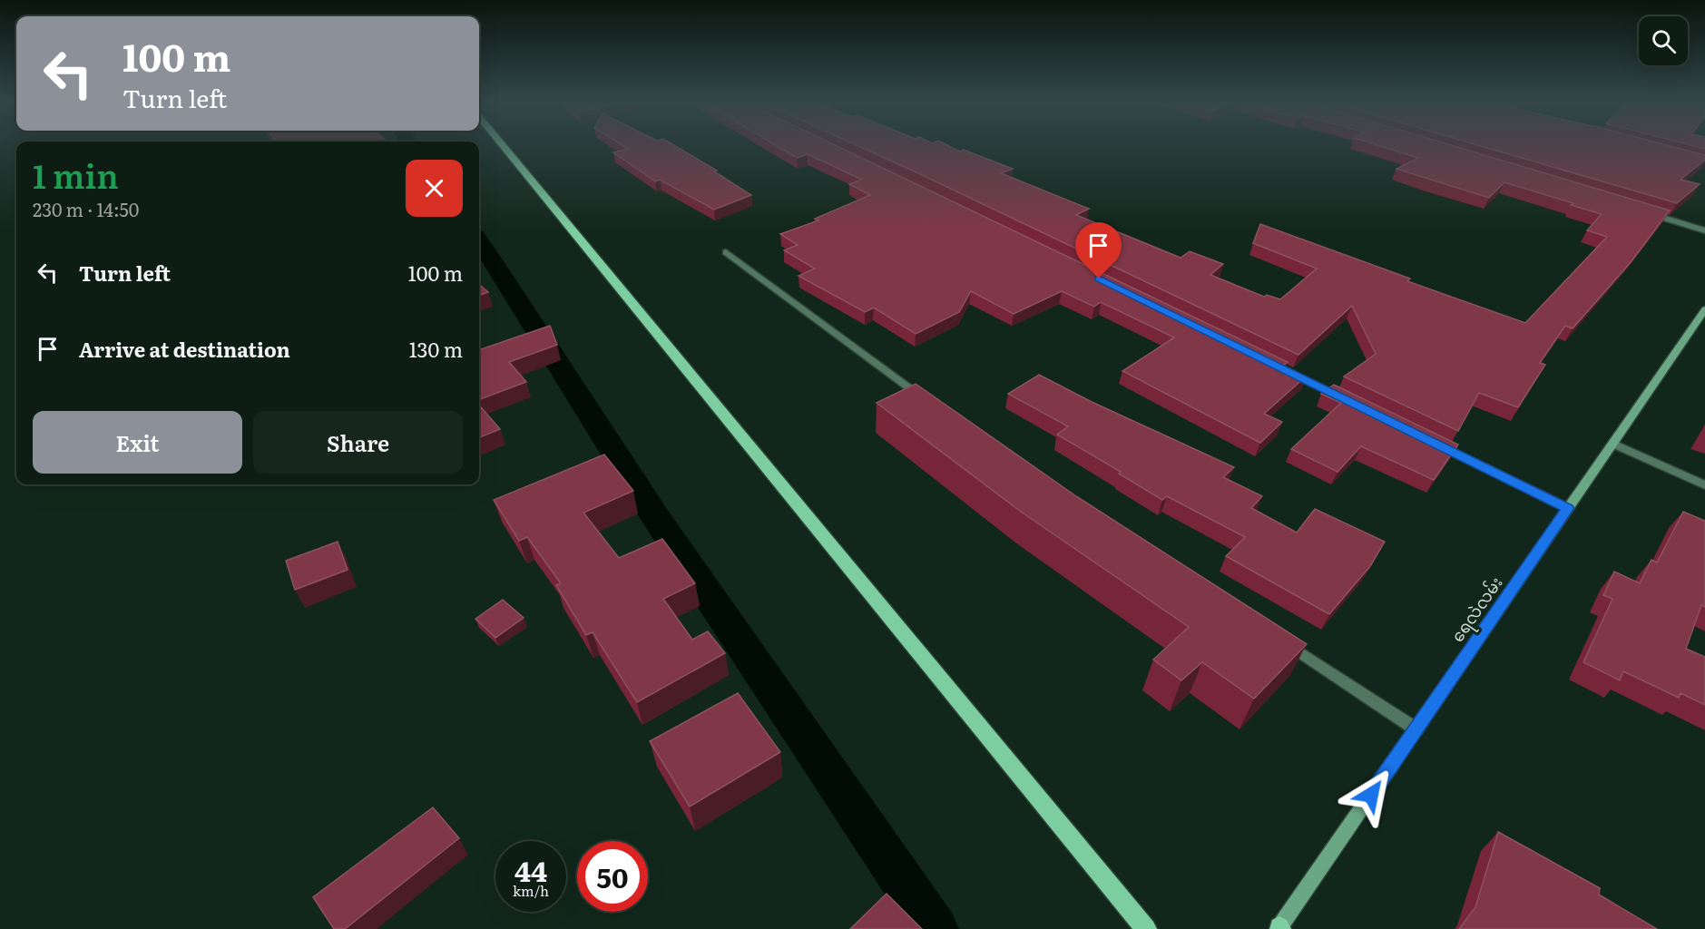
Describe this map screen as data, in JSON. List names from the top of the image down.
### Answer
{
  "streets": {
    "main road": ["ရေလဲလမ်း"]
  },
  "page": {
    "turn": ["100 m", "Turn left"],
    "heading": ["1 min", "230 m · 14:50"],
    "list": [
      {
        "name": "Turn left",
        "value": "100 m"
      },
      {
        "name": "Arrive at destination",
        "value": "130 m"
      }
    ],
    "buttons": ["Exit", "Share"],
    "speed": "44 km/h",
    "limit": "50"
  }
}
